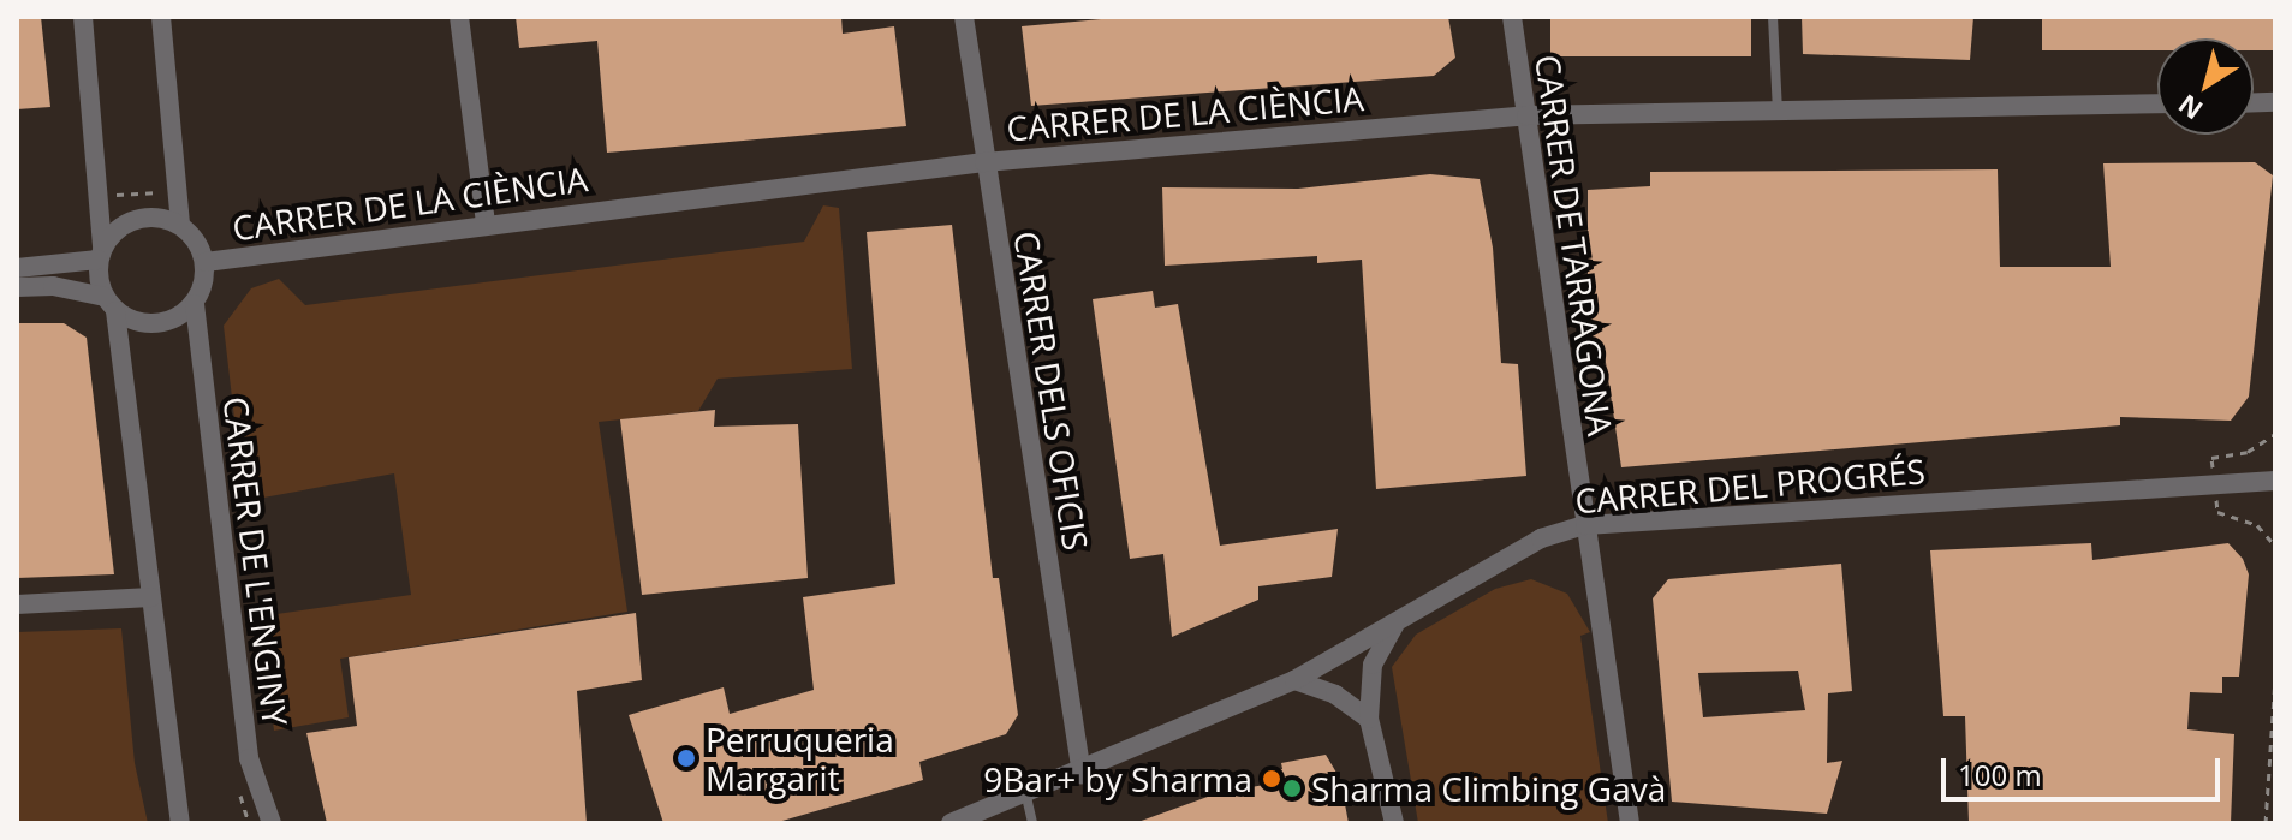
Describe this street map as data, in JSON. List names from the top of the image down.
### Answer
{
  "streets": {
    "street": [
      "CARRER DE LA CIÈNCIA",
      "CARRER DE TARRAGONA",
      "CARRER DELS OFICIS",
      "CARRER DEL PROGRÉS",
      "CARRER DE L'ENGINY"
    ]
  },
  "crossings": [
    ["CARRER DE LA CIÈNCIA", "CARRER DE TARRAGONA"],
    ["CARRER DE LA CIÈNCIA", "CARRER DELS OFICIS"],
    ["CARRER DE LA CIÈNCIA", "CARRER DE L'ENGINY"],
    ["CARRER DE TARRAGONA", "CARRER DEL PROGRÉS"],
    ["CARRER DELS OFICIS", "CARRER DEL PROGRÉS"]
  ],
  "places": ["Perruqueria Margarit", "9Bar+ by Sharma", "Sharma Climbing Gavà"],
  "scale_bar": "100 m",
  "north": "bottom left"
}
